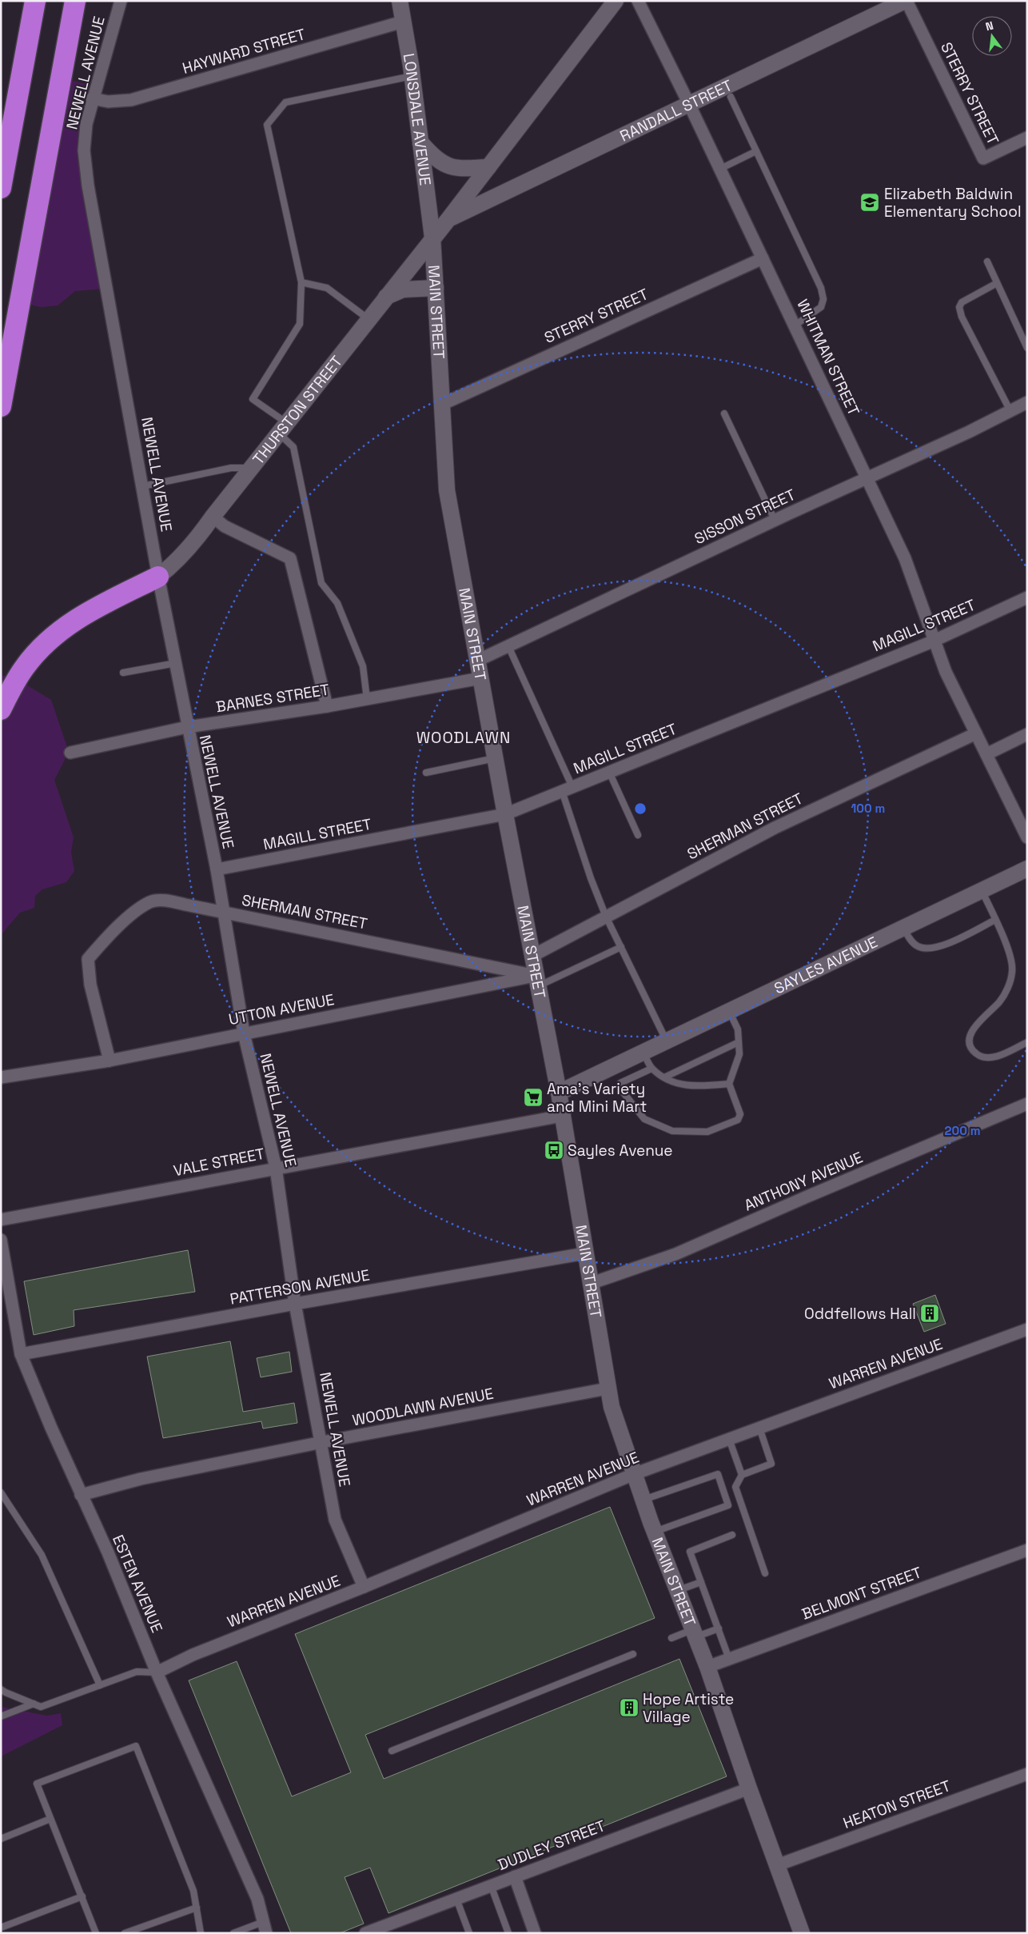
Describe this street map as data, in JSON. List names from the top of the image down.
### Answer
{
  "streets": {
    "main road": [
      "RANDALL STREET",
      "LONSDALE AVENUE",
      "MAIN STREET",
      "THURSTON STREET",
      "SAYLES AVENUE"
    ],
    "street": [
      "HAYWARD STREET",
      "NEWELL AVENUE",
      "STERRY STREET",
      "WHITMAN STREET",
      "SISSON STREET",
      "MAGILL STREET",
      "BARNES STREET",
      "SHERMAN STREET",
      "UTTON AVENUE",
      "VALE STREET",
      "ANTHONY AVENUE",
      "PATTERSON AVENUE",
      "WARREN AVENUE",
      "WOODLAWN AVENUE",
      "ESTEN AVENUE",
      "BELMONT STREET",
      "HEATON STREET",
      "DUDLEY STREET"
    ]
  },
  "crossings": [
    ["HAYWARD STREET", "NEWELL AVENUE"],
    ["HAYWARD STREET", "LONSDALE AVENUE"],
    ["NEWELL AVENUE", "THURSTON STREET"],
    ["NEWELL AVENUE", "MAGILL STREET"],
    ["NEWELL AVENUE", "BARNES STREET"],
    ["NEWELL AVENUE", "SHERMAN STREET"],
    ["NEWELL AVENUE", "UTTON AVENUE"],
    ["NEWELL AVENUE", "VALE STREET"],
    ["NEWELL AVENUE", "PATTERSON AVENUE"],
    ["NEWELL AVENUE", "WARREN AVENUE"],
    ["NEWELL AVENUE", "WOODLAWN AVENUE"],
    ["STERRY STREET", "RANDALL STREET"],
    ["STERRY STREET", "MAIN STREET"],
    ["STERRY STREET", "WHITMAN STREET"],
    ["RANDALL STREET", "WHITMAN STREET"],
    ["LONSDALE AVENUE", "MAIN STREET"],
    ["LONSDALE AVENUE", "THURSTON STREET"],
    ["MAIN STREET", "THURSTON STREET"],
    ["MAIN STREET", "SISSON STREET"],
    ["MAIN STREET", "MAGILL STREET"],
    ["MAIN STREET", "BARNES STREET"],
    ["MAIN STREET", "SHERMAN STREET"],
    ["MAIN STREET", "SAYLES AVENUE"],
    ["MAIN STREET", "UTTON AVENUE"],
    ["MAIN STREET", "VALE STREET"],
    ["MAIN STREET", "ANTHONY AVENUE"],
    ["MAIN STREET", "PATTERSON AVENUE"],
    ["MAIN STREET", "WARREN AVENUE"],
    ["MAIN STREET", "WOODLAWN AVENUE"],
    ["MAIN STREET", "BELMONT STREET"],
    ["MAIN STREET", "HEATON STREET"],
    ["MAIN STREET", "DUDLEY STREET"],
    ["WHITMAN STREET", "SISSON STREET"],
    ["WHITMAN STREET", "MAGILL STREET"],
    ["WHITMAN STREET", "SHERMAN STREET"],
    ["SHERMAN STREET", "UTTON AVENUE"],
    ["PATTERSON AVENUE", "ESTEN AVENUE"],
    ["WARREN AVENUE", "ESTEN AVENUE"],
    ["WOODLAWN AVENUE", "ESTEN AVENUE"]
  ],
  "districts": ["WOODLAWN"],
  "places": {
    "school or university": ["Elizabeth Baldwin Elementary School"],
    "supermarket": ["Ama's Variety and Mini Mart"],
    "bus stop": ["Sayles Avenue"],
    "building": ["Oddfellows Hall", "Hope Artiste Village"]
  },
  "north": "top",
  "rings": ["100 m", "200 m"]
}
